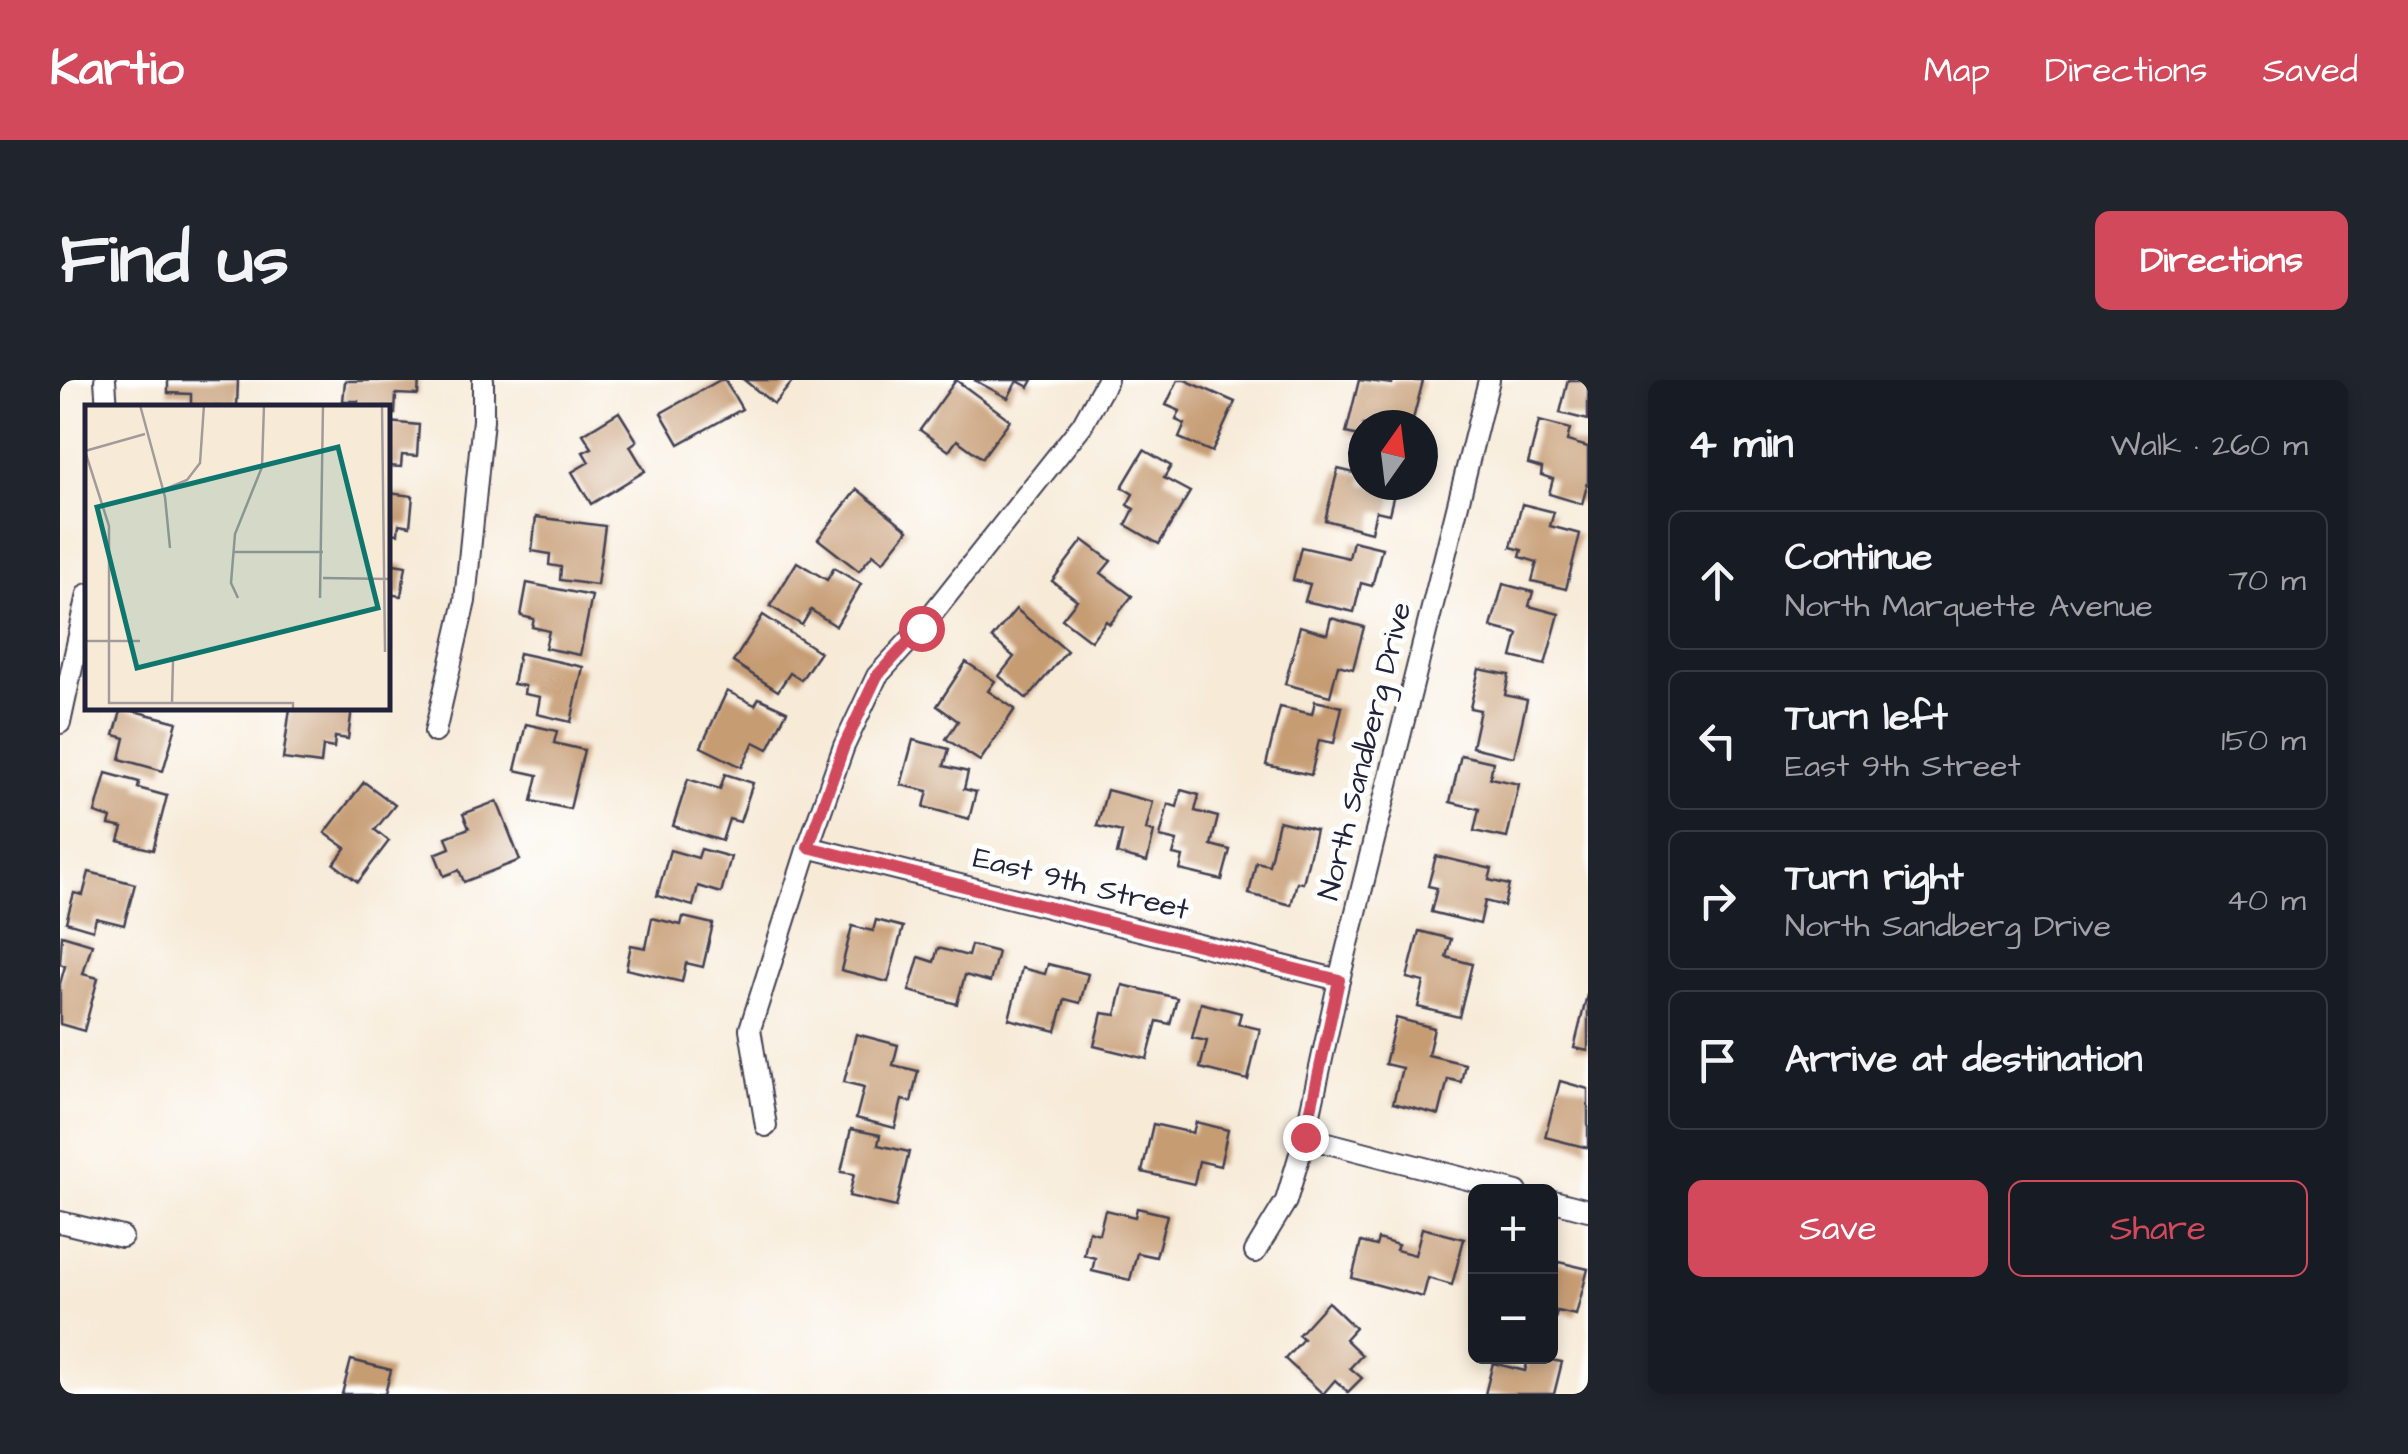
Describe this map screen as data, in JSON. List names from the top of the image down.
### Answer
{
  "streets": {
    "street": ["North Sandberg Drive", "East 9th Street"]
  },
  "crossings": [
    ["North Sandberg Drive", "East 9th Street"]
  ],
  "north": "top",
  "page": {
    "header": "Kartio",
    "nav": ["Map", "Directions", "Saved"],
    "buttons": [
      "Directions",
      ["Save", "Share"]
    ],
    "title": "Find us",
    "heading": ["4 min", "Walk · 260 m"],
    "list": [
      ["Continue", "North Marquette Avenue", "70 m"],
      ["Turn left", "East 9th Street", "150 m"],
      ["Turn right", "North Sandberg Drive", "40 m"],
      "Arrive at destination"
    ],
    "map_buttons": ["+", "−"]
  }
}
